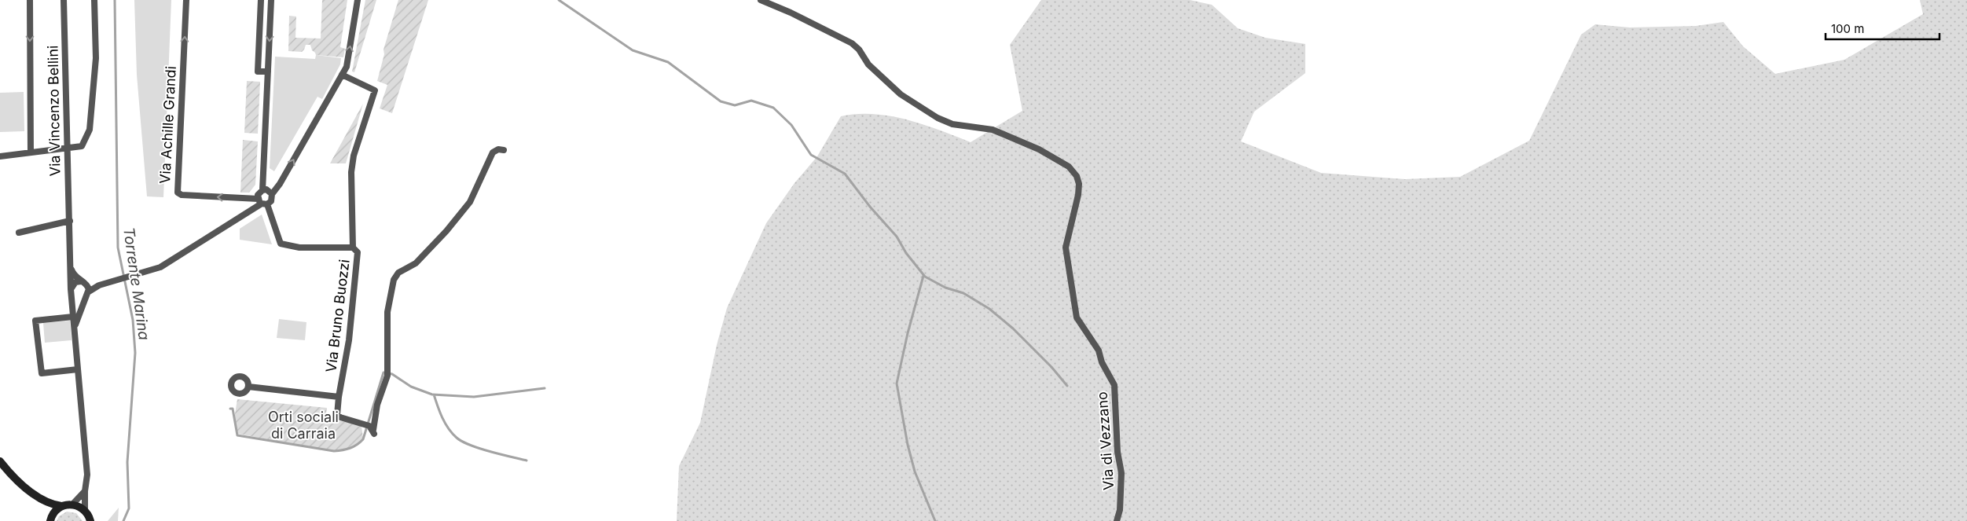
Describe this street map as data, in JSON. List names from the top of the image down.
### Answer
{
  "streets": {
    "street": [
      "Via Vincenzo Bellini",
      "Via Achille Grandi",
      "Via Bruno Buozzi",
      "Via di Vezzano"
    ]
  },
  "water": ["Torrente Marina"],
  "parks": ["Orti sociali di Carraia"],
  "scale_bar": "100 m"
}
